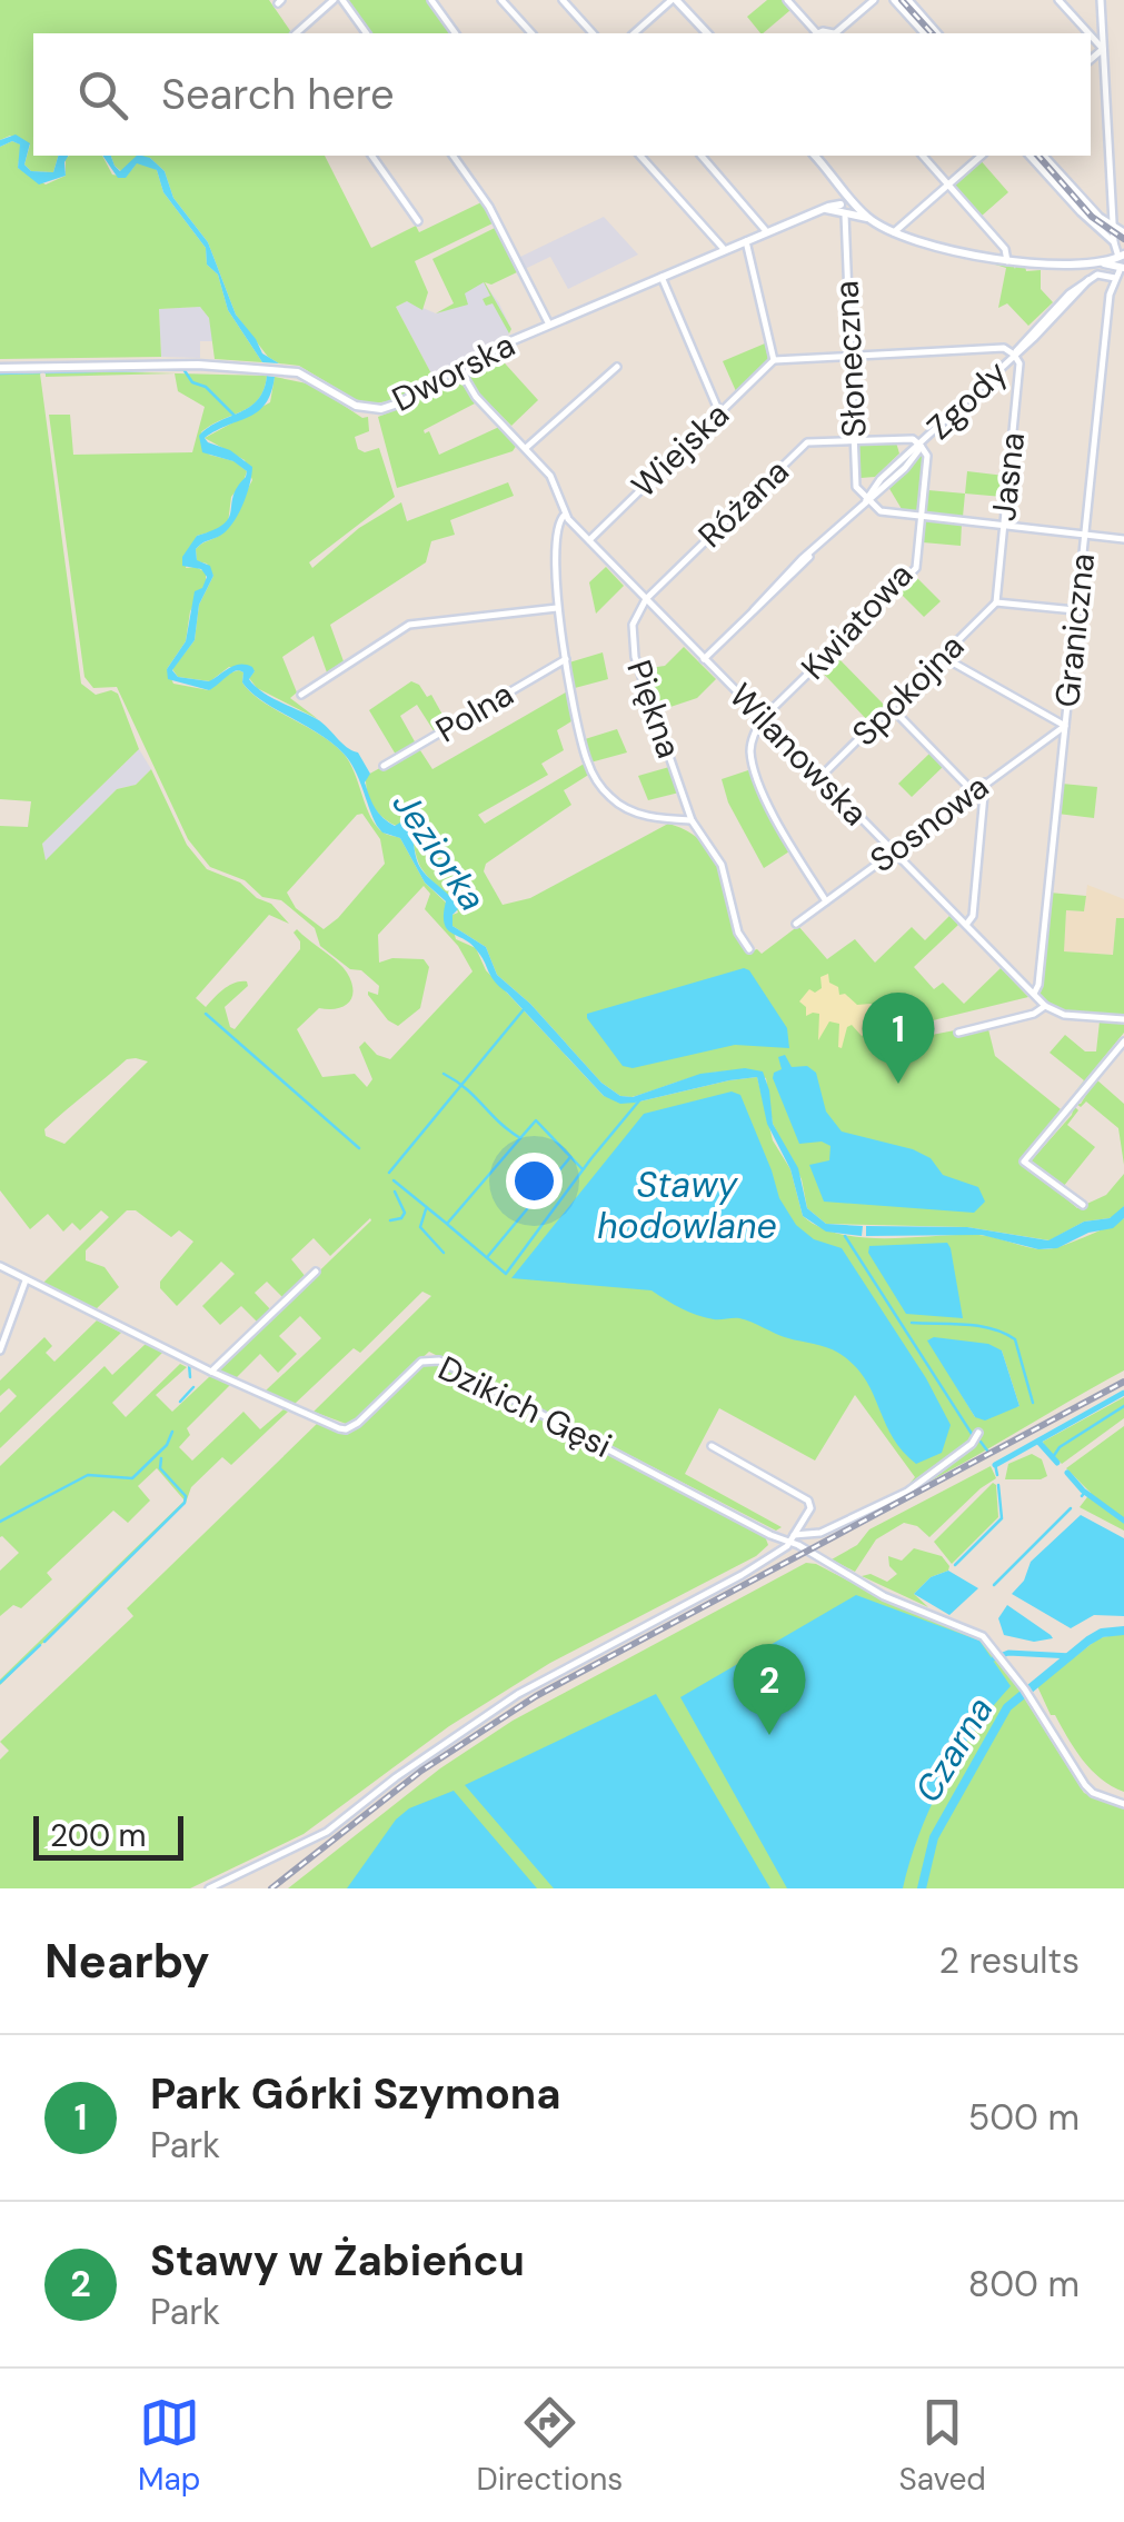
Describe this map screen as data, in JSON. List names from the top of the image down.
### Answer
{
  "streets": {
    "street": [
      "Słoneczna",
      "Dworska",
      "Zgody",
      "Wiejska",
      "Jasna",
      "Różana",
      "Kwiatowa",
      "Graniczna",
      "Spokojna",
      "Piękna",
      "Polna",
      "Wilanowska",
      "Sosnowa",
      "Dzikich Gęsi"
    ]
  },
  "crossings": [
    ["Słoneczna", "Dworska"],
    ["Słoneczna", "Zgody"],
    ["Słoneczna", "Różana"],
    ["Dworska", "Wilanowska"],
    ["Zgody", "Jasna"],
    ["Zgody", "Różana"],
    ["Zgody", "Kwiatowa"],
    ["Zgody", "Graniczna"],
    ["Zgody", "Wilanowska"],
    ["Wiejska", "Wilanowska"],
    ["Jasna", "Spokojna"],
    ["Różana", "Kwiatowa"],
    ["Różana", "Piękna"],
    ["Różana", "Wilanowska"],
    ["Kwiatowa", "Wilanowska"],
    ["Graniczna", "Wilanowska"],
    ["Graniczna", "Sosnowa"],
    ["Spokojna", "Wilanowska"],
    ["Piękna", "Wilanowska"],
    ["Wilanowska", "Sosnowa"]
  ],
  "water": ["Jeziorka", "Stawy hodowlane", "Czarna"],
  "scale_bar": "200 m",
  "page": {
    "search": "Search here",
    "pins": ["1", "2"],
    "scale": "200 m",
    "heading": ["Nearby", "2 results"],
    "list": [
      {
        "mark": "1",
        "name": "Park Górki Szymona",
        "note": "Park",
        "value": "500 m"
      },
      {
        "mark": "2",
        "name": "Stawy w Żabieńcu",
        "note": "Park",
        "value": "800 m"
      }
    ],
    "nav": ["Map", "Directions", "Saved"]
  }
}
